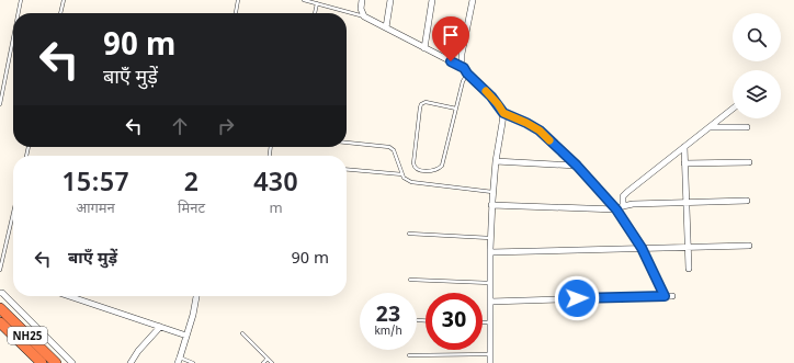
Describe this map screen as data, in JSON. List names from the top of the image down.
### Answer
{
  "streets": {
    "highway": ["NH25"]
  },
  "page": {
    "turn": ["90 m", "बाएँ मुड़ें"],
    "eta": [
      "15:57",
      "आगमन",
      "2",
      "मिनट",
      "430",
      "m"
    ],
    "list": [
      {
        "name": "बाएँ मुड़ें",
        "value": "90 m"
      }
    ],
    "speed": "23 km/h",
    "limit": "30"
  }
}
